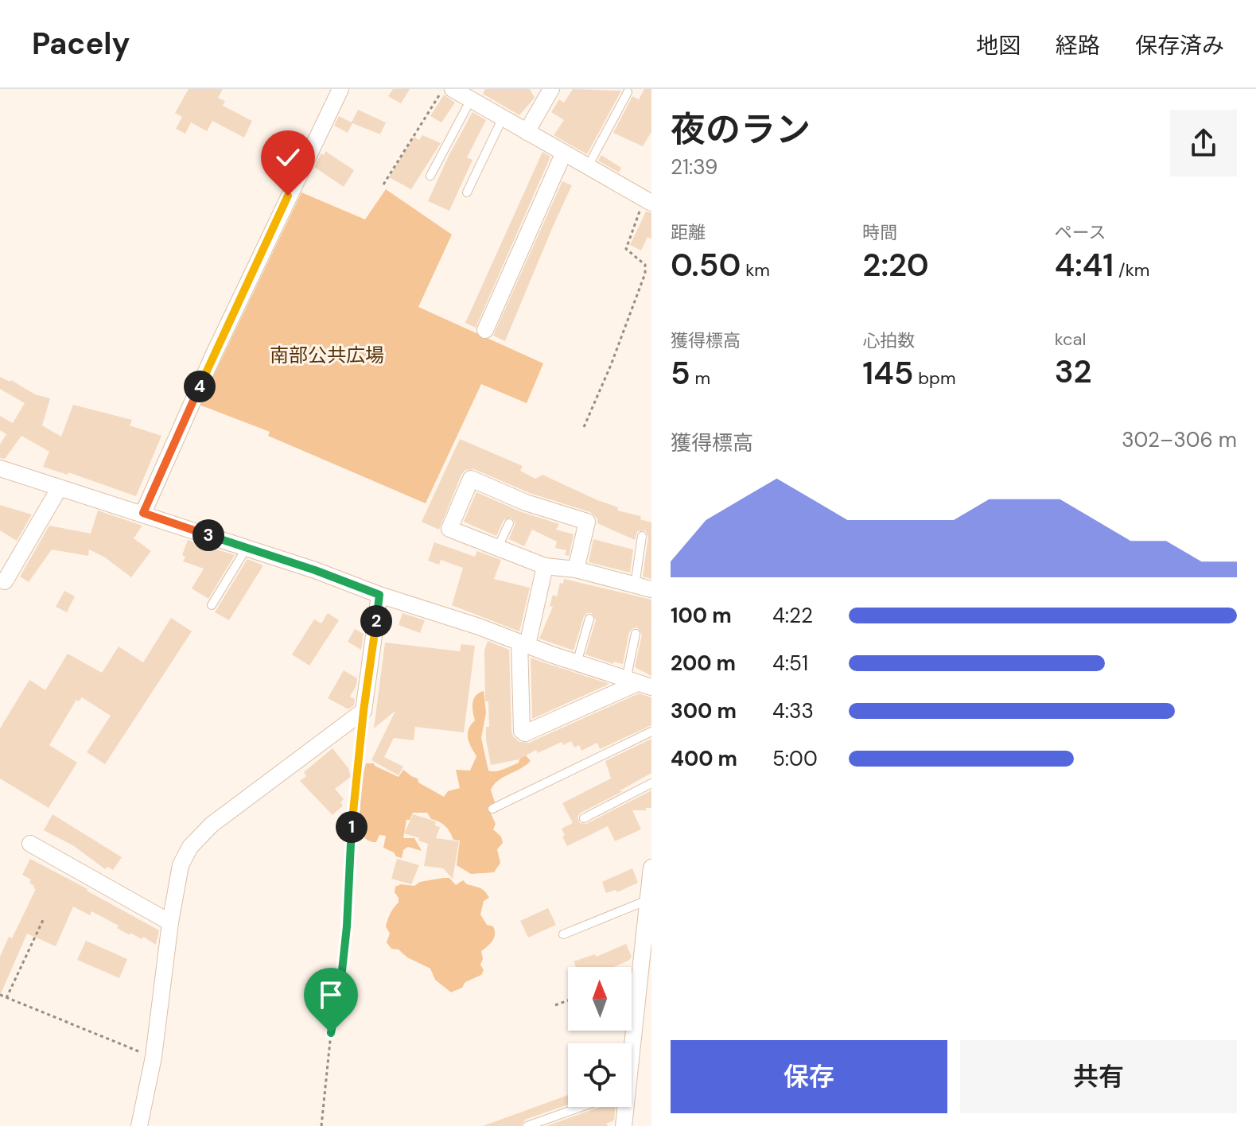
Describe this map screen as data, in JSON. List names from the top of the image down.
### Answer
{
  "parks": ["南部公共広場"],
  "north": "top",
  "page": {
    "header": "Pacely",
    "nav": ["地図", "経路", "保存済み"],
    "heading": ["夜のラン", "21:39"],
    "stats": [
      ["距離", "0.50 km"],
      ["時間", "2:20"],
      ["ペース", "4:41 /km"],
      ["獲得標高", "5 m"],
      ["心拍数", "145 bpm"],
      ["kcal", "32"]
    ],
    "pins": [
      "4",
      "3",
      "2",
      "1"
    ],
    "chart": ["獲得標高", "302–306 m"],
    "list": [
      {
        "name": "100 m",
        "note": "4:22"
      },
      {
        "name": "200 m",
        "note": "4:51"
      },
      {
        "name": "300 m",
        "note": "4:33"
      },
      {
        "name": "400 m",
        "note": "5:00"
      }
    ],
    "buttons": ["保存", "共有"]
  }
}
